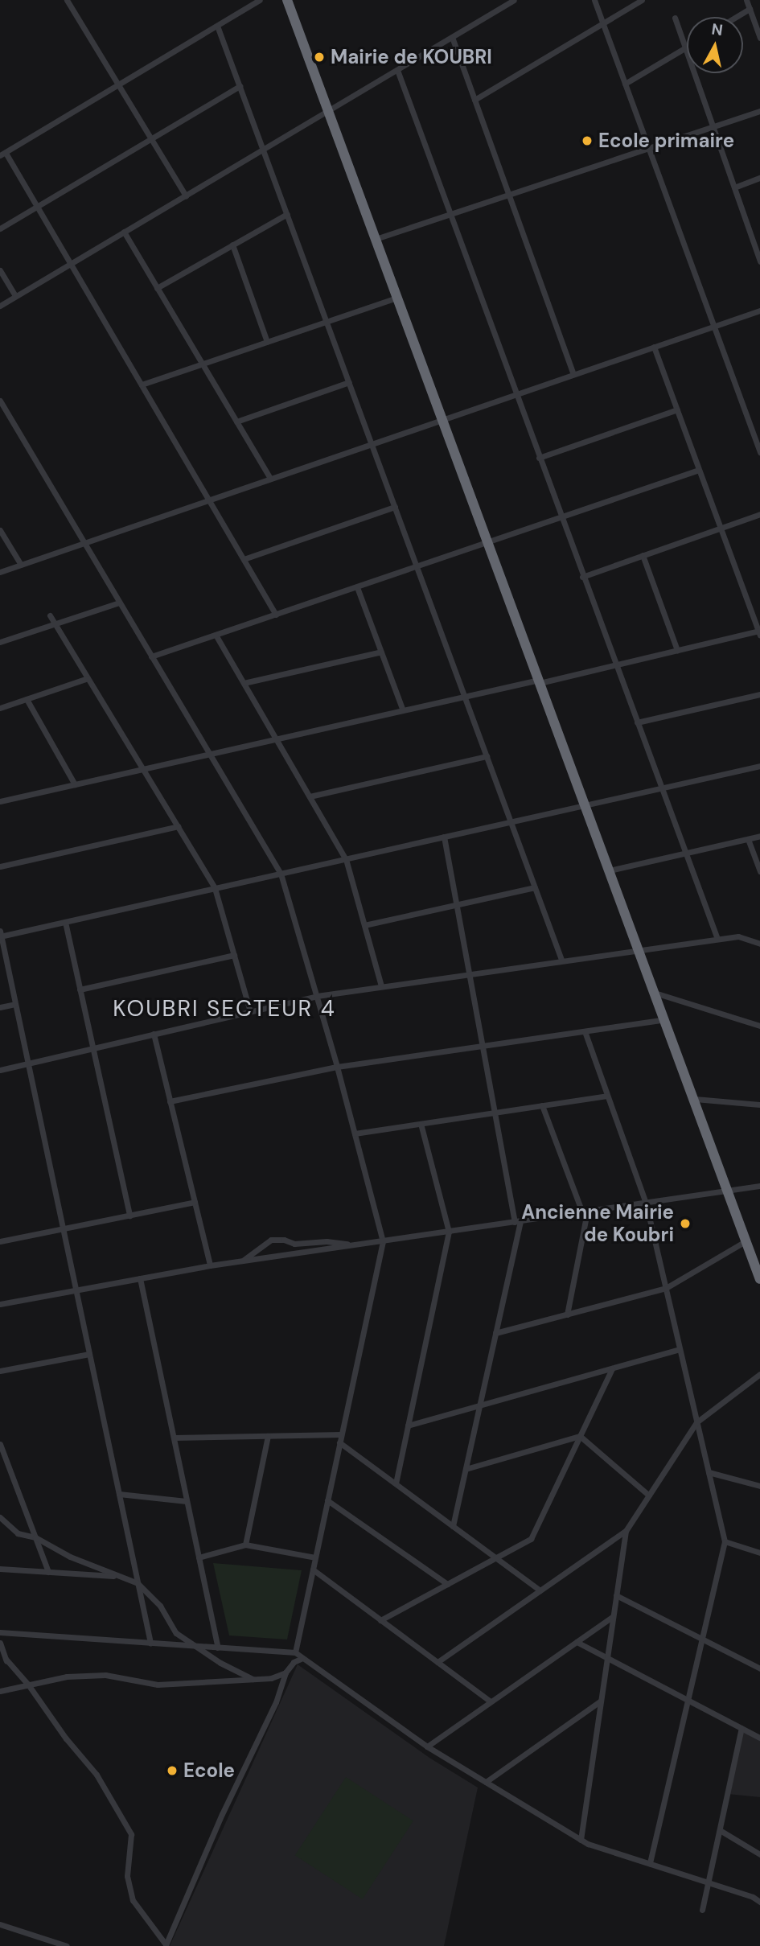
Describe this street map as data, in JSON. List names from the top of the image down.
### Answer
{
  "districts": ["KOUBRI SECTEUR 4"],
  "places": [
    "Mairie de KOUBRI",
    "Ecole primaire",
    "Ancienne Mairie de Koubri",
    "Ecole"
  ],
  "north": "top"
}
